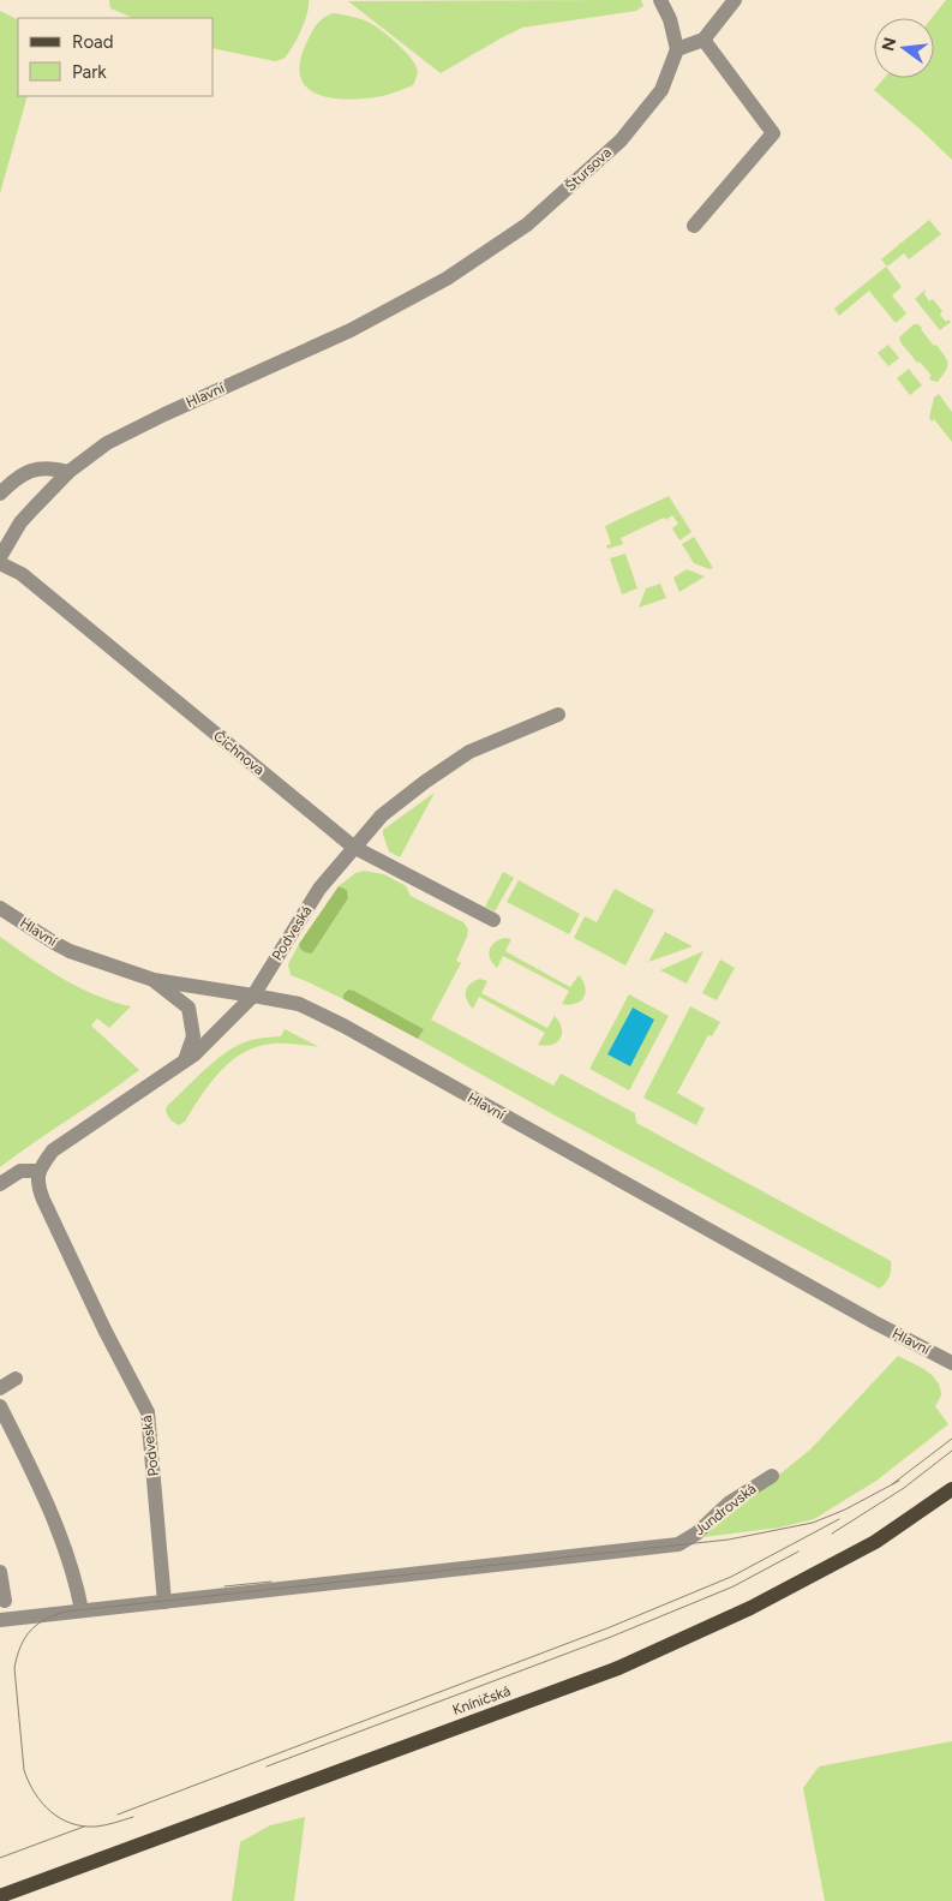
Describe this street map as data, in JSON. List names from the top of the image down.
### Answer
{
  "streets": {
    "main road": ["Kníničská"],
    "street": [
      "Štursova",
      "Hlavní",
      "Čichnova",
      "Podveská",
      "Jundrovská"
    ]
  },
  "crossings": [
    ["Štursova", "Hlavní"],
    ["Hlavní", "Podveská"],
    ["Čichnova", "Podveská"],
    ["Podveská", "Jundrovská"]
  ],
  "legend": ["Road", "Park"],
  "north": "left"
}
